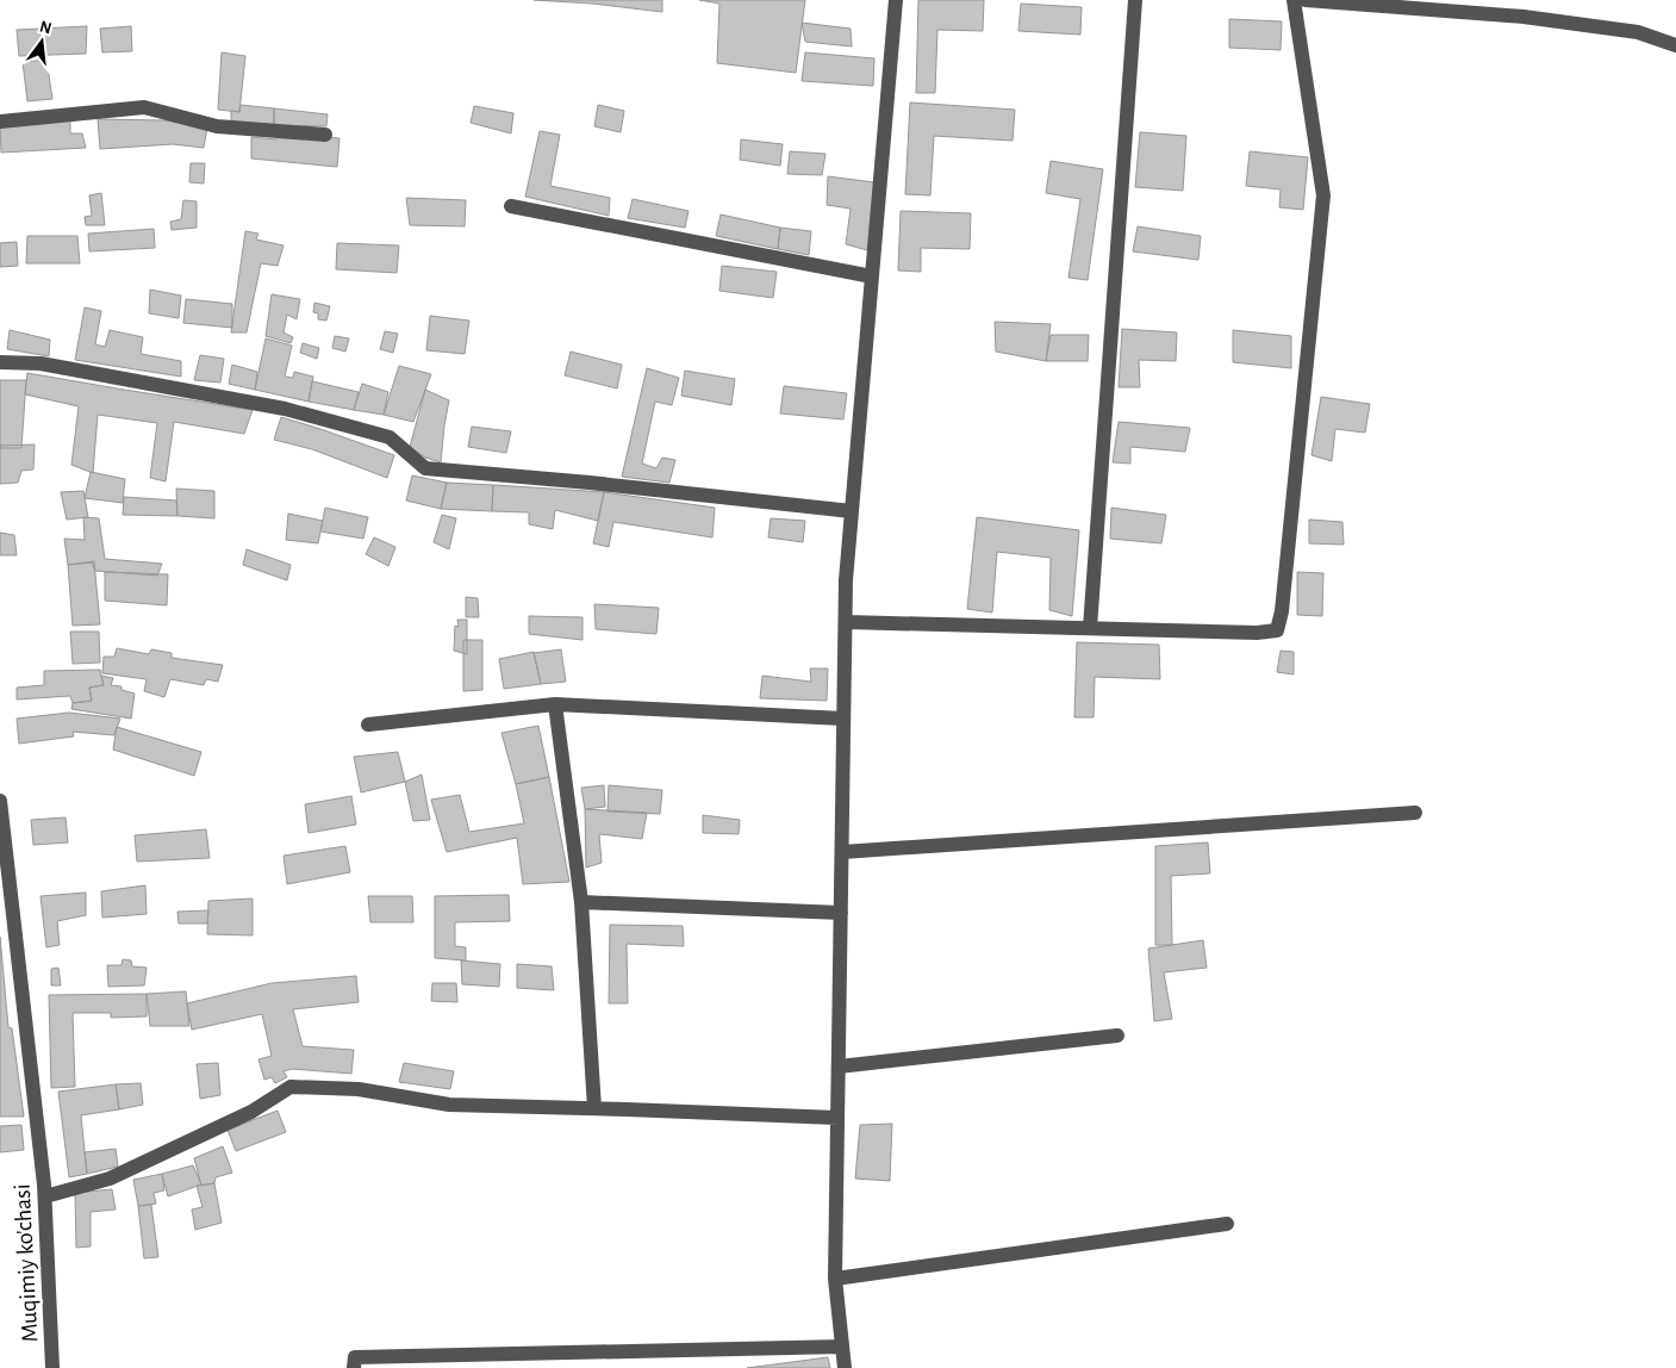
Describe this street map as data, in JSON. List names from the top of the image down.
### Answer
{
  "streets": {
    "street": ["Muqimiy ko'chasi"]
  },
  "north": "top"
}
